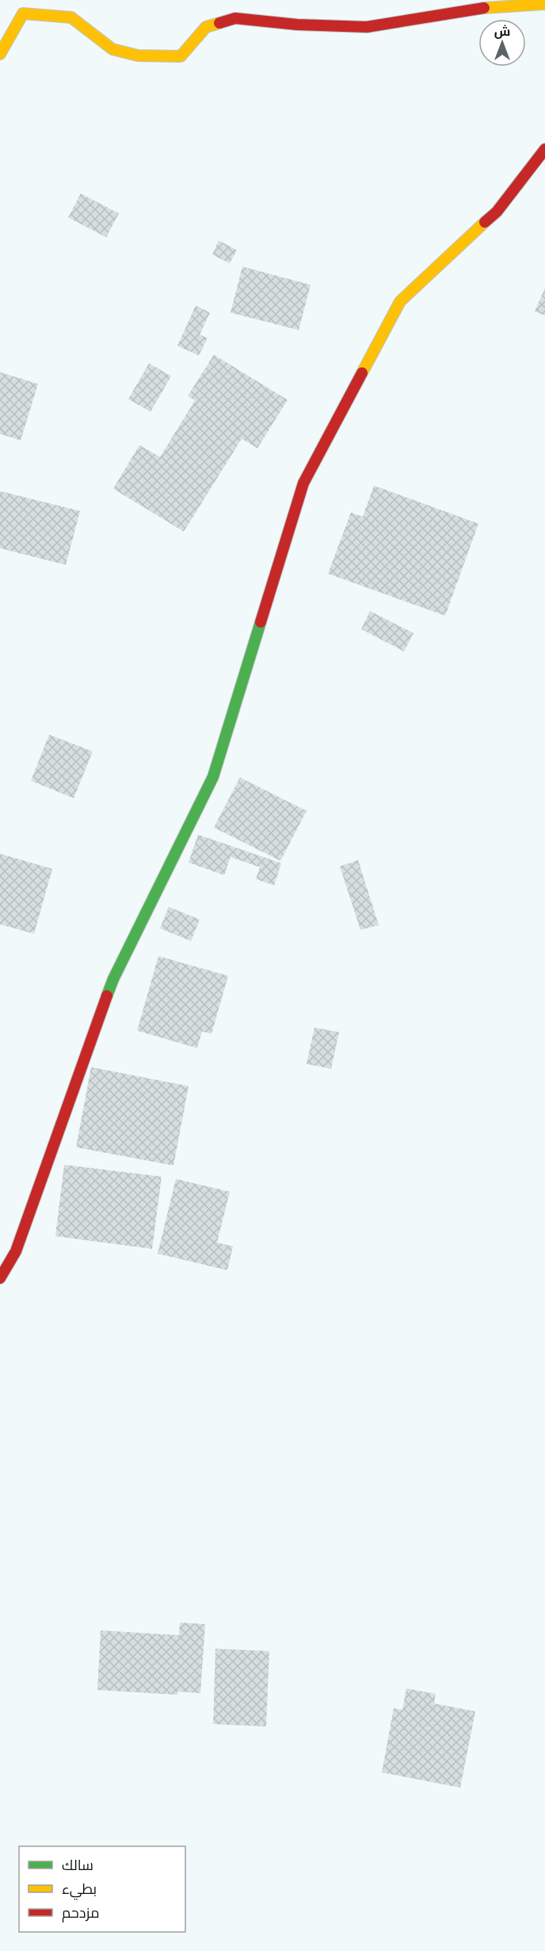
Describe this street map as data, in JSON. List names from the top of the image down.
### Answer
{
  "legend": ["سالك", "بطيء", "مزدحم"],
  "north": "top"
}
